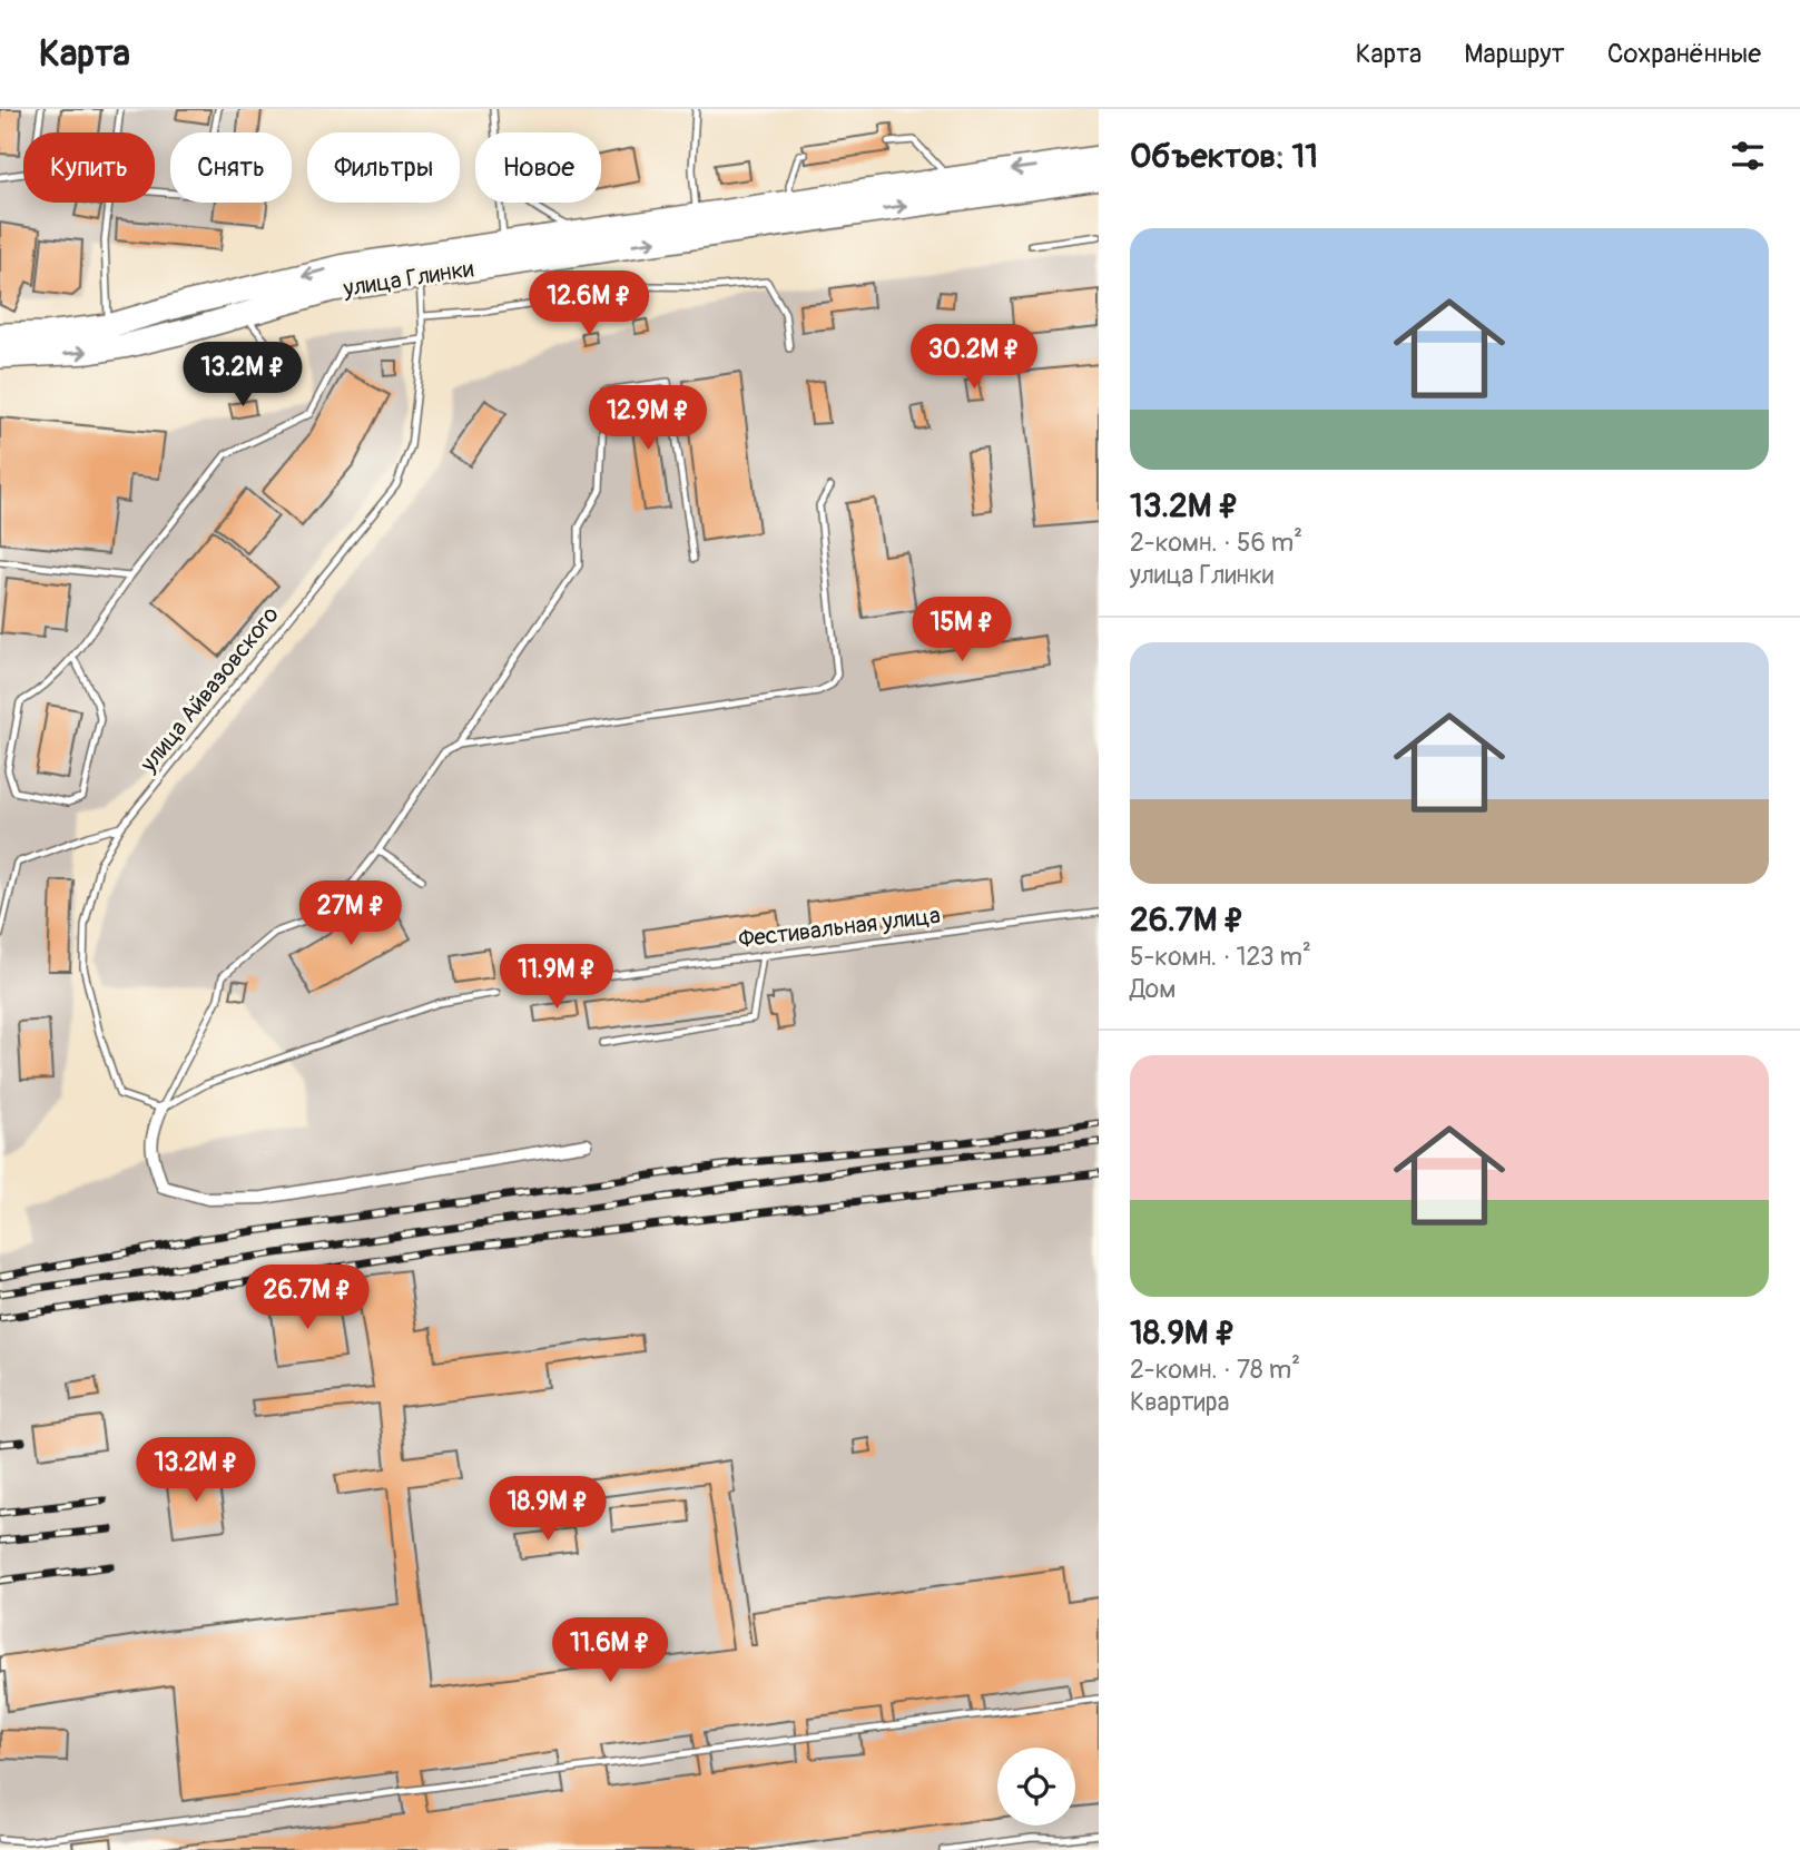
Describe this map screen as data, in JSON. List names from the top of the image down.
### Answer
{
  "streets": {
    "highway": ["улица Глинки"],
    "lane": ["улица Айвазовского", "Фестивальная улица"]
  },
  "crossings": [
    ["улица Глинки", "улица Айвазовского"]
  ],
  "page": {
    "header": "Карта",
    "nav": ["Карта", "Маршрут", "Сохранённые"],
    "heading": "Объектов: 11",
    "chip": [
      "Купить",
      "Снять",
      "Фильтры",
      "Новое"
    ],
    "list": [
      {
        "name": "13.2M ₽",
        "note": "2-комн. · 56 m² · улица Глинки"
      },
      {
        "name": "26.7M ₽",
        "note": "5-комн. · 123 m² · Дом"
      },
      {
        "name": "18.9M ₽",
        "note": "2-комн. · 78 m² · Квартира"
      }
    ],
    "price": [
      "12.6M ₽",
      "30.2M ₽",
      "13.2M ₽",
      "12.9M ₽",
      "15M ₽",
      "27M ₽",
      "11.9M ₽",
      "26.7M ₽",
      "13.2M ₽",
      "18.9M ₽",
      "11.6M ₽"
    ]
  }
}
